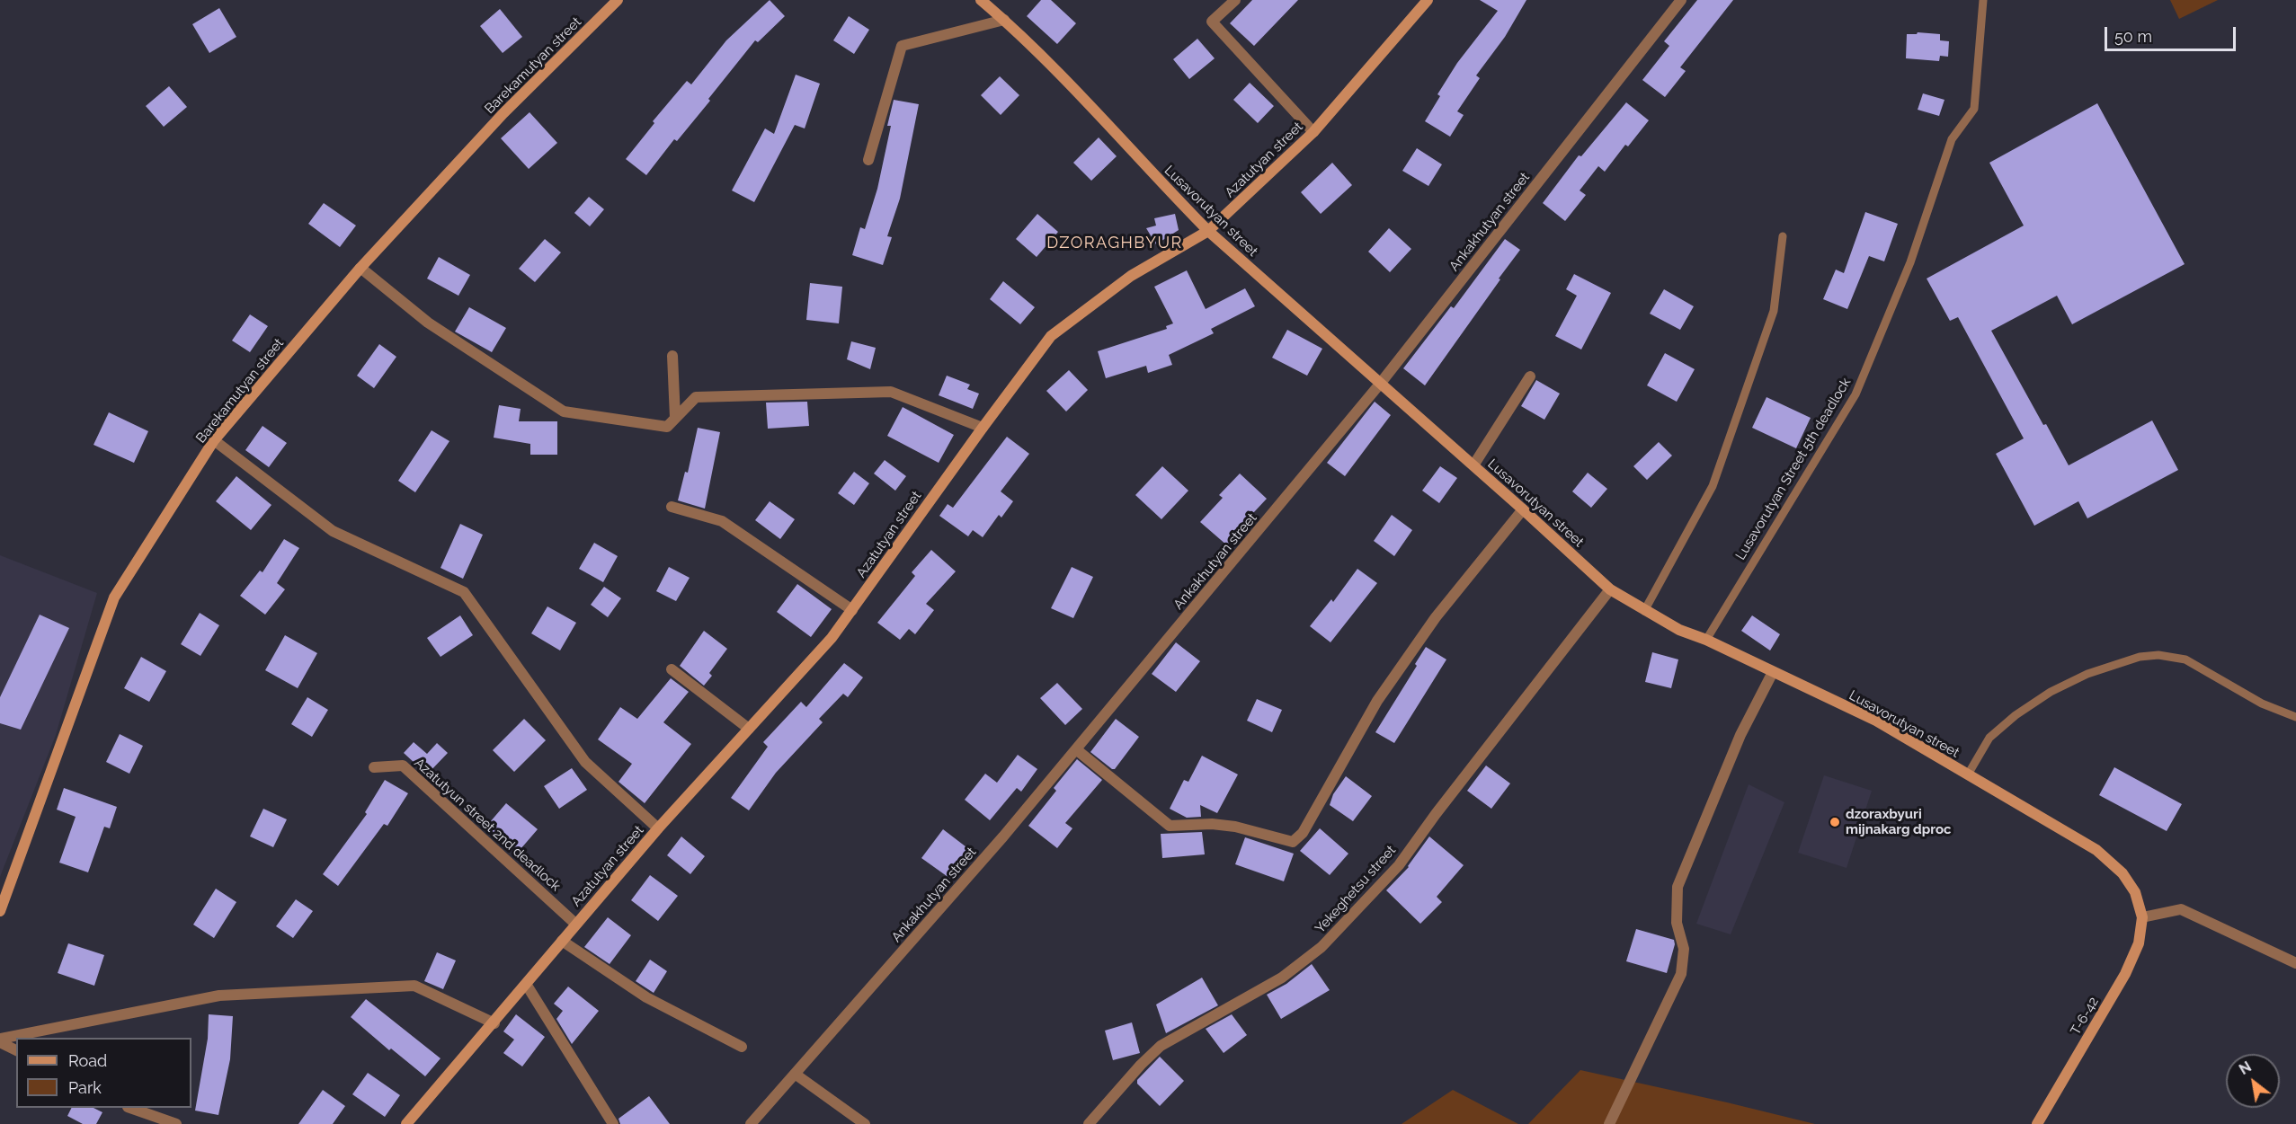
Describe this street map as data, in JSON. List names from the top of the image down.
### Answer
{
  "streets": {
    "street": [
      "Barekamutyan street",
      "Azatutyan street",
      "Lusavorutyan street",
      "Ankakhutyan street",
      "Azatutyun street 2nd deadlock",
      "Yekeghetsu street",
      "T-6-42"
    ],
    "lane": ["Lusavorutyan Street 5th deadlock"]
  },
  "crossings": [
    ["Azatutyan street", "Lusavorutyan street"],
    ["Azatutyan street", "Azatutyun street 2nd deadlock"],
    ["Lusavorutyan street", "Ankakhutyan street"],
    ["Lusavorutyan street", "Lusavorutyan Street 5th deadlock"],
    ["Lusavorutyan street", "Yekeghetsu street"],
    ["Lusavorutyan street", "T-6-42"]
  ],
  "districts": ["DZORAGHBYUR"],
  "places": ["dzoraxbyuri mijnakarg dproc"],
  "legend": ["Road", "Park"],
  "scale_bar": "50 m",
  "north": "top left"
}
